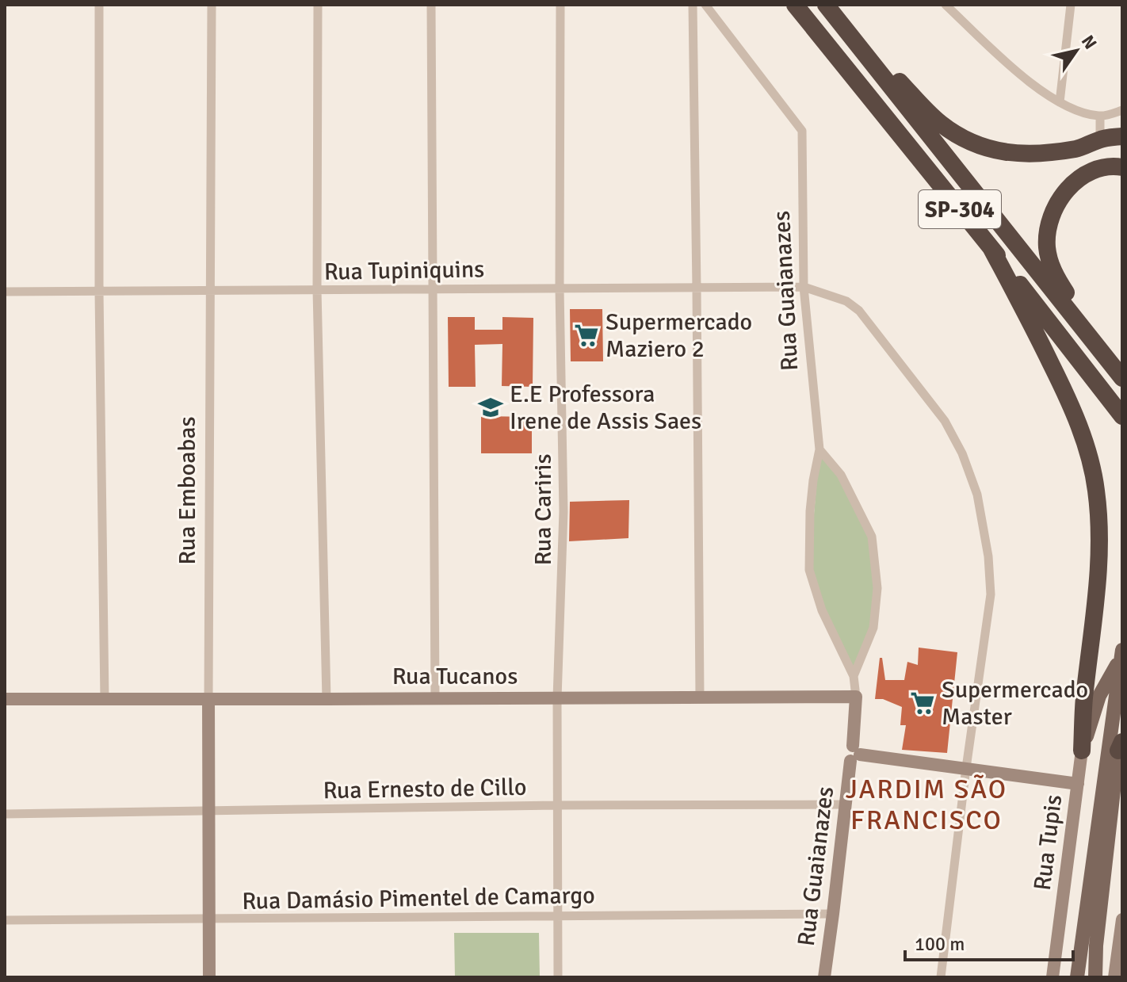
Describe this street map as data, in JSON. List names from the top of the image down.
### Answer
{
  "streets": {
    "highway": ["SP-304"],
    "street": [
      "Rua Tupiniquins",
      "Rua Guaianazes",
      "Rua Emboabas",
      "Rua Cariris",
      "Rua Tucanos",
      "Rua Ernesto de Cillo",
      "Rua Tupis",
      "Rua Damásio Pimentel de Camargo"
    ]
  },
  "crossings": [
    ["Rua Tupiniquins", "Rua Guaianazes"],
    ["Rua Tupiniquins", "Rua Emboabas"],
    ["Rua Tupiniquins", "Rua Cariris"],
    ["Rua Guaianazes", "Rua Tucanos"],
    ["Rua Guaianazes", "Rua Ernesto de Cillo"],
    ["Rua Guaianazes", "Rua Damásio Pimentel de Camargo"],
    ["Rua Emboabas", "Rua Tucanos"],
    ["Rua Emboabas", "Rua Ernesto de Cillo"],
    ["Rua Emboabas", "Rua Damásio Pimentel de Camargo"],
    ["Rua Cariris", "Rua Tucanos"],
    ["Rua Cariris", "Rua Ernesto de Cillo"],
    ["Rua Cariris", "Rua Damásio Pimentel de Camargo"]
  ],
  "districts": ["JARDIM SÃO FRANCISCO"],
  "places": {
    "supermarket": ["Supermercado Maziero 2", "Supermercado Master"],
    "school or university": ["E.E Professora Irene de Assis Saes"]
  },
  "scale_bar": "100 m",
  "north": "top right"
}
